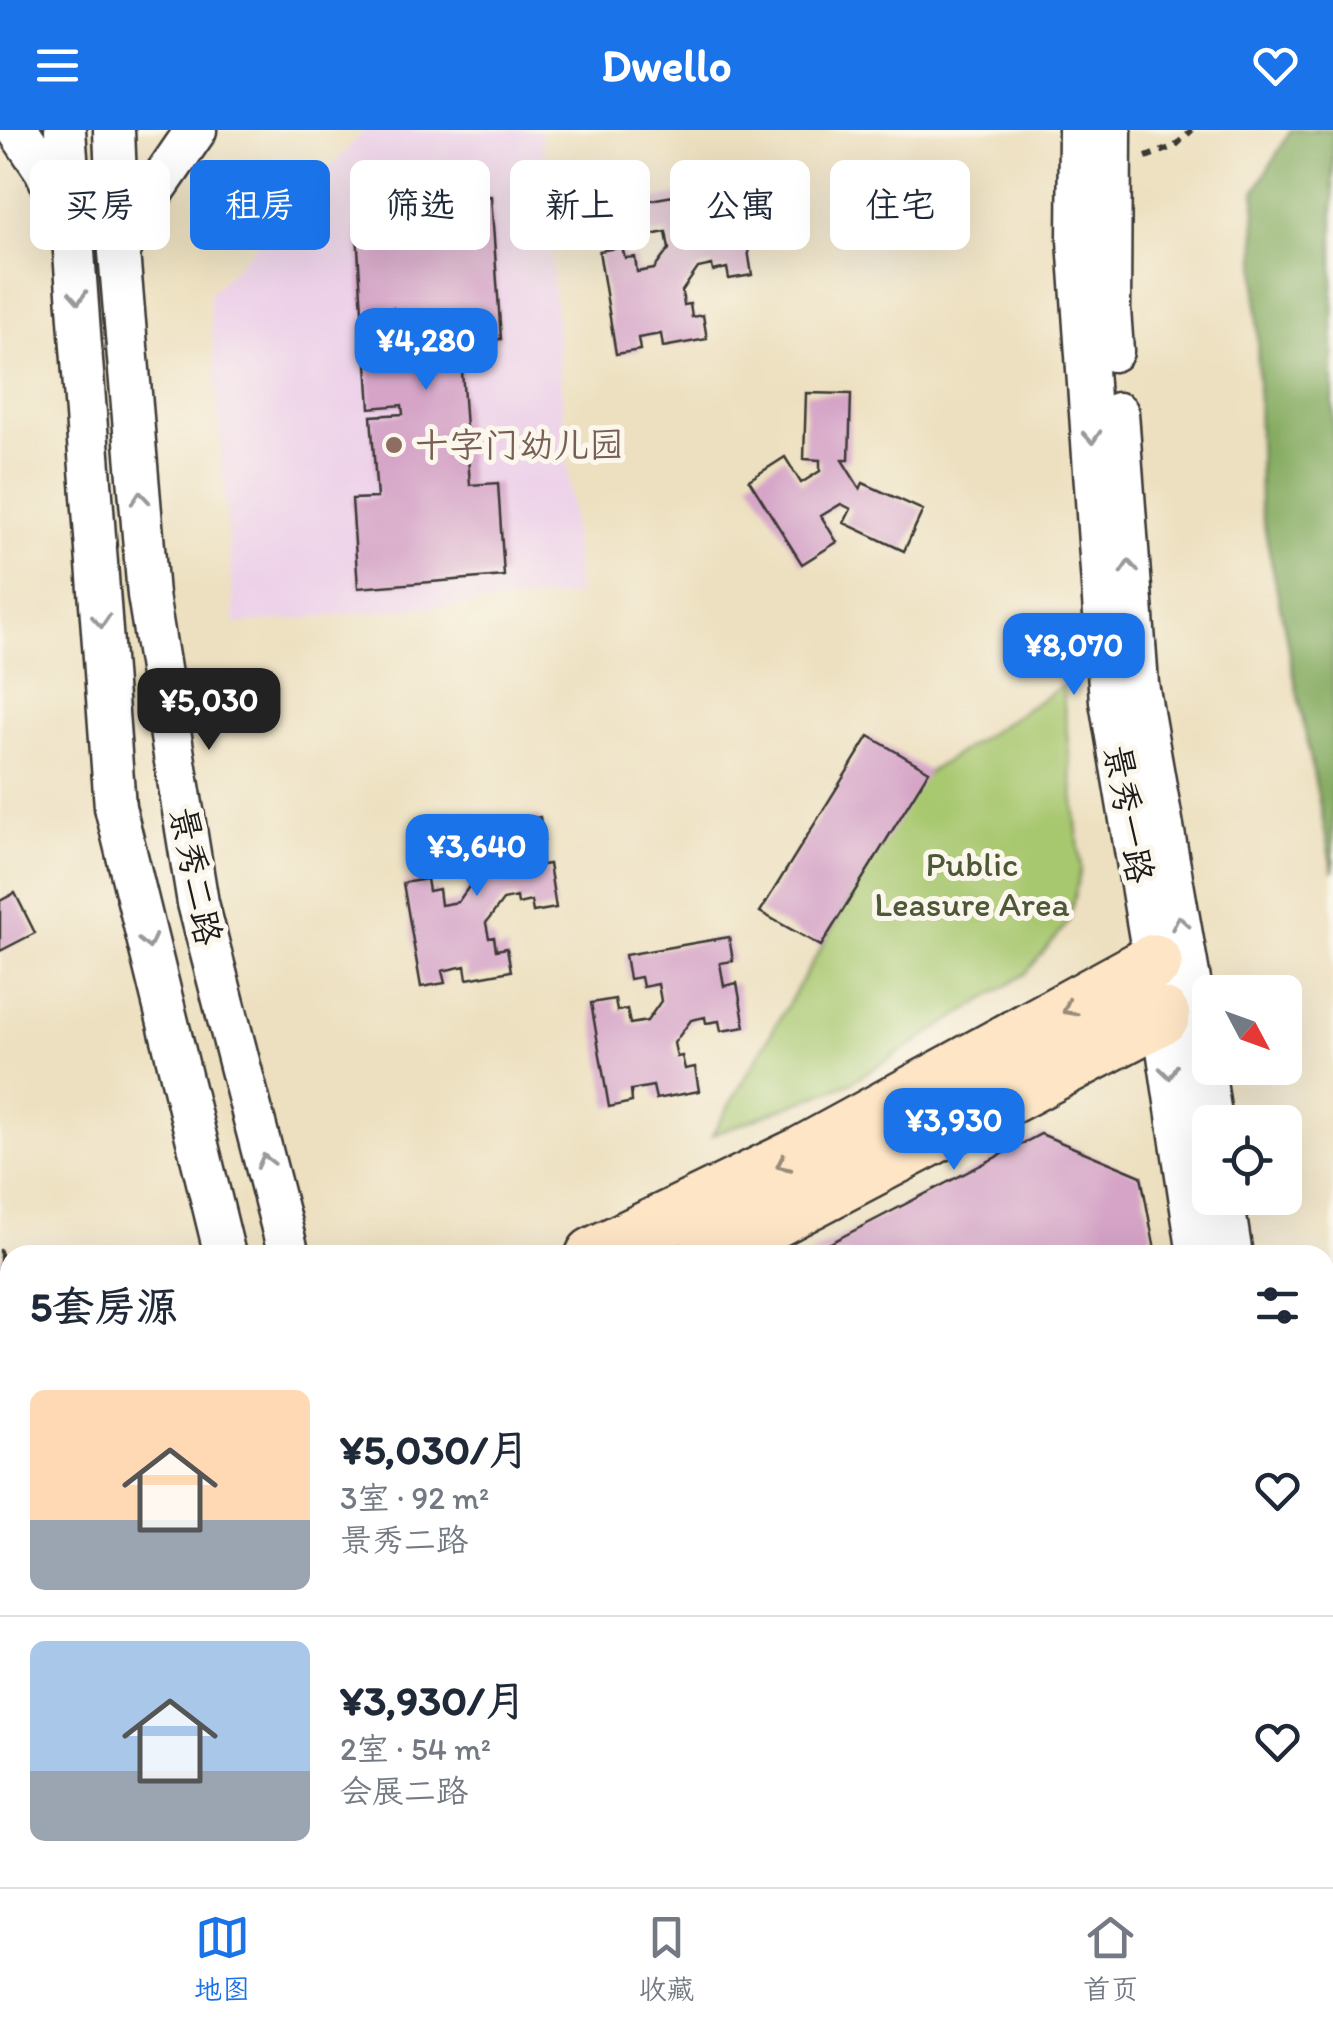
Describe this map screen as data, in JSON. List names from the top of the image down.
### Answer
{
  "streets": {
    "street": ["景秀一路", "景秀二路"]
  },
  "parks": ["Public Leasure Area"],
  "places": ["十字门幼儿园"],
  "north": "bottom right",
  "page": {
    "header": "Dwello",
    "chip": [
      "买房",
      "租房",
      "筛选",
      "新上",
      "公寓",
      "住宅"
    ],
    "price": [
      "¥4,280",
      "¥8,070",
      "¥5,030",
      "¥3,640",
      "¥3,930"
    ],
    "heading": "5套房源",
    "list": [
      {
        "name": "¥5,030/月",
        "note": "3室 · 92 m² · 景秀二路"
      },
      {
        "name": "¥3,930/月",
        "note": "2室 · 54 m² · 会展二路"
      }
    ],
    "tabs": ["地图", "收藏", "首页"]
  }
}
